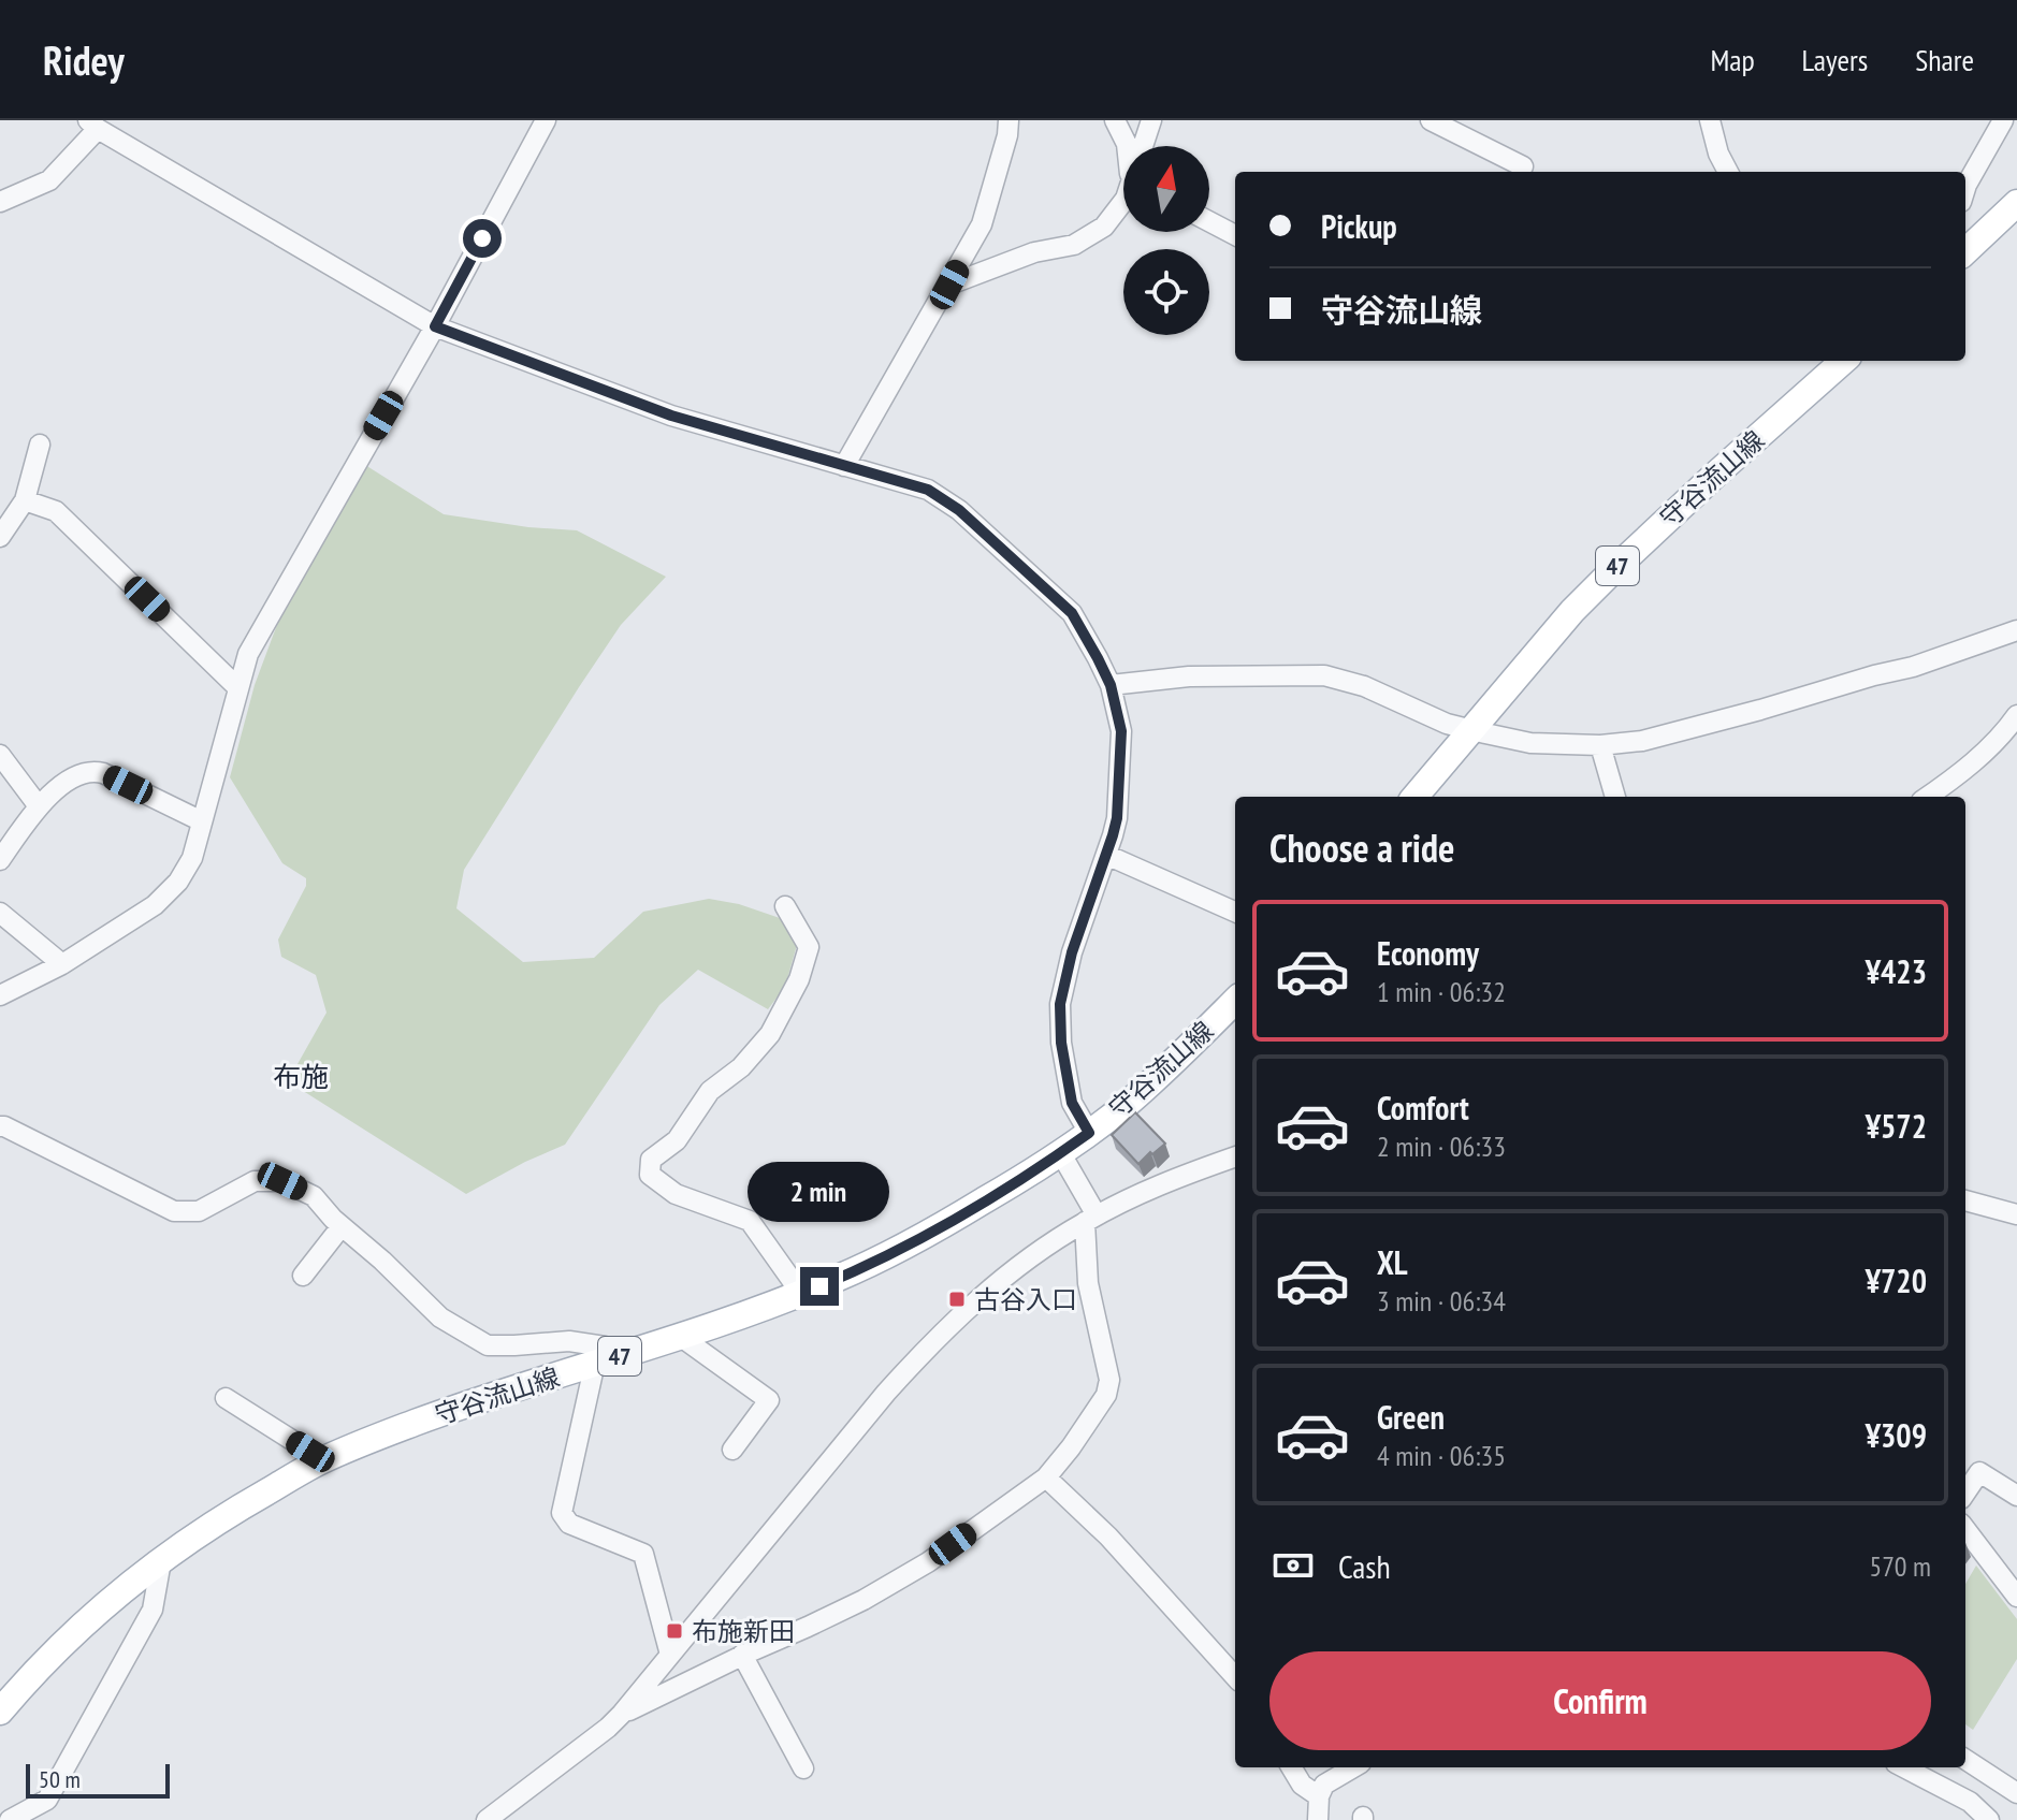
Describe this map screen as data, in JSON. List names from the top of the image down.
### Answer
{
  "streets": {
    "main road": ["守谷流山線", "47"]
  },
  "districts": ["布施"],
  "places": {
    "transit": ["古谷入口", "布施新田"]
  },
  "scale_bar": "50 m",
  "north": "top",
  "page": {
    "header": "Ridey",
    "nav": ["Map", "Layers", "Share"],
    "banner": ["Pickup", "守谷流山線"],
    "heading": "Choose a ride",
    "list": [
      {
        "name": "Economy",
        "note": "1 min · 06:32",
        "value": "¥423"
      },
      {
        "name": "Comfort",
        "note": "2 min · 06:33",
        "value": "¥572"
      },
      {
        "name": "XL",
        "note": "3 min · 06:34",
        "value": "¥720"
      },
      {
        "name": "Green",
        "note": "4 min · 06:35",
        "value": "¥309"
      }
    ],
    "bubble": "2 min",
    "pay": ["Cash", "570 m"],
    "buttons": "Confirm",
    "scale": "50 m"
  }
}
